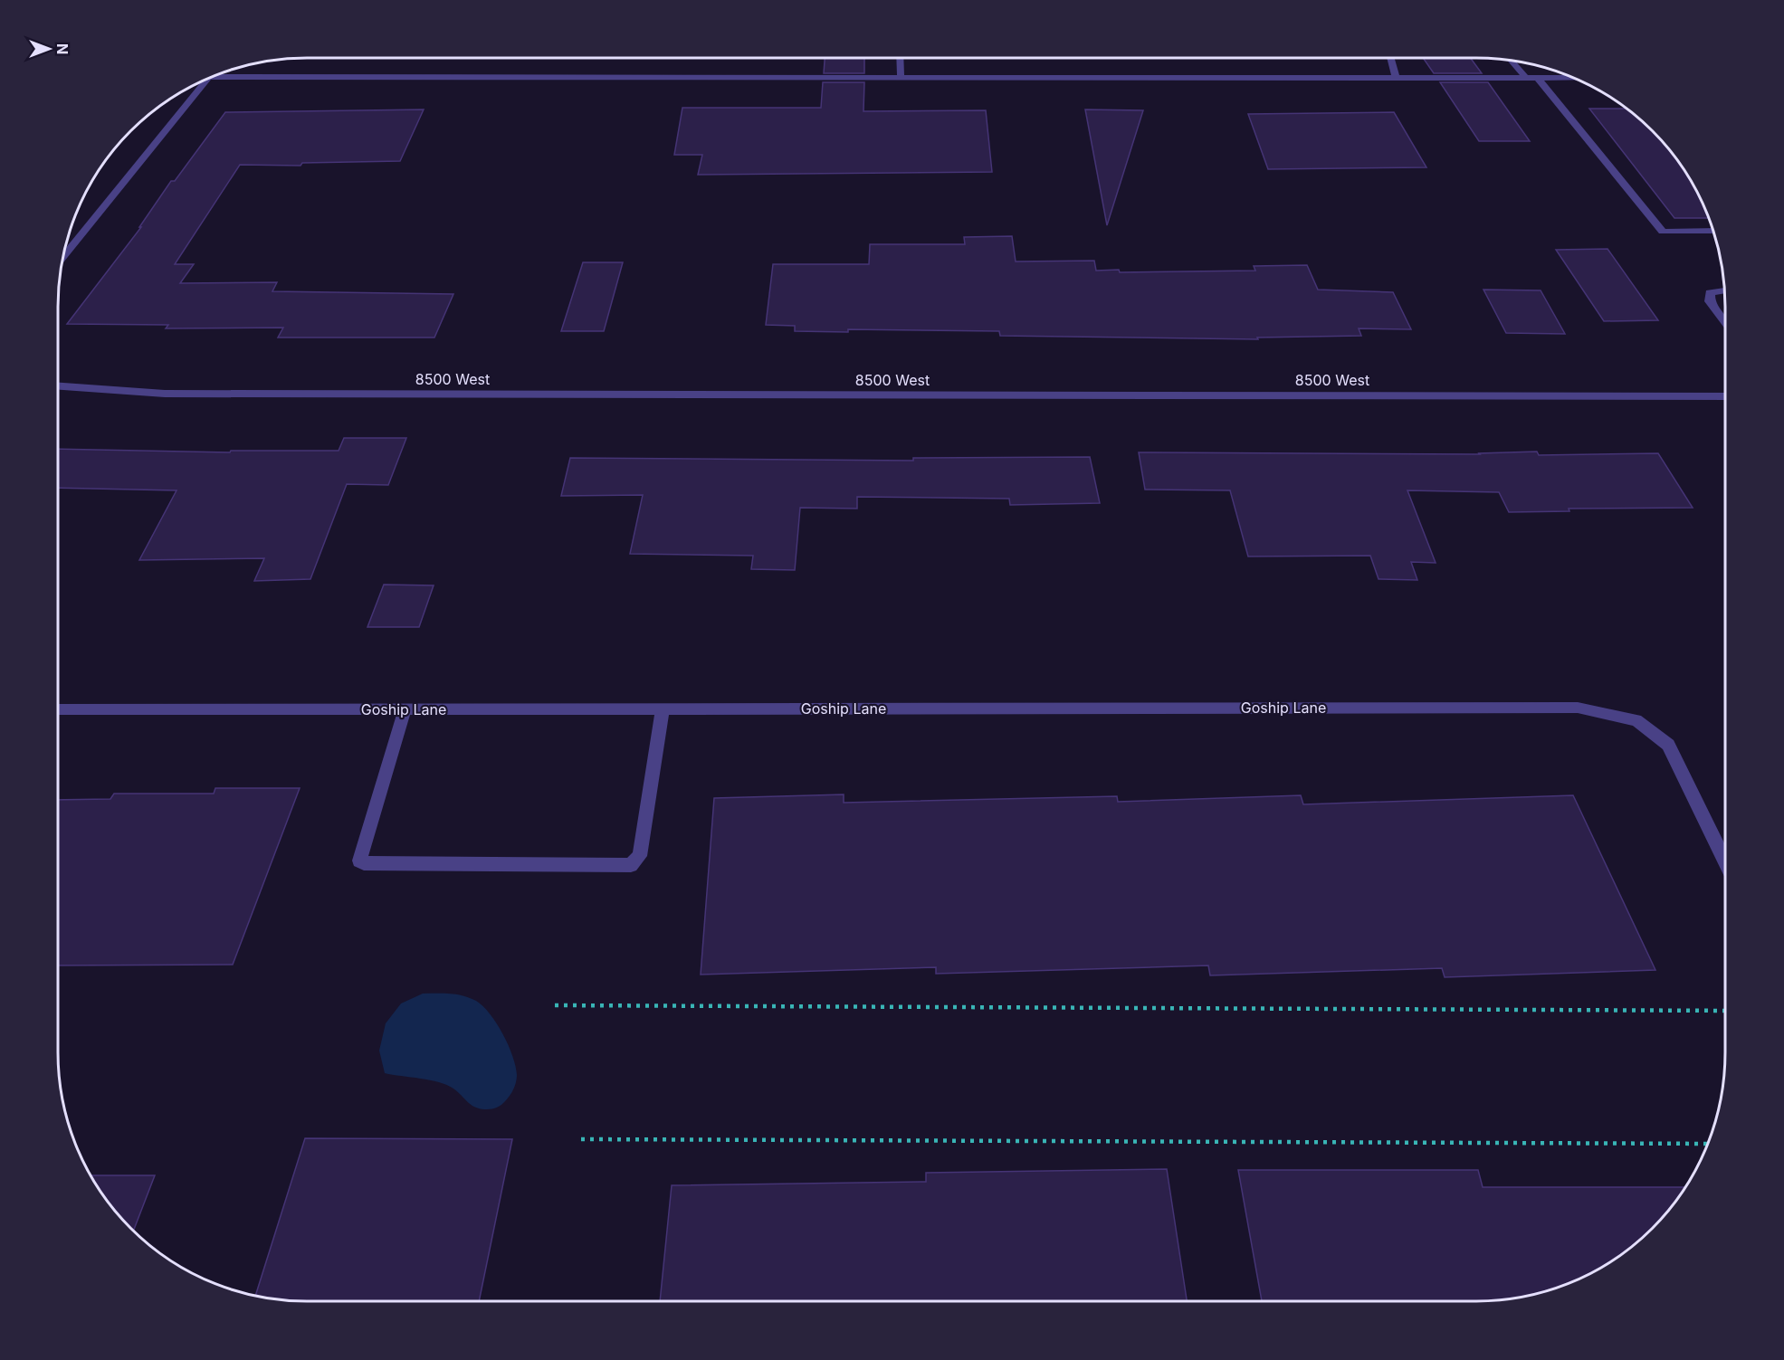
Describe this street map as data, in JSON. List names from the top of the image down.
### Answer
{
  "streets": {
    "street": ["8500 West", "Goship Lane"]
  },
  "north": "right"
}
